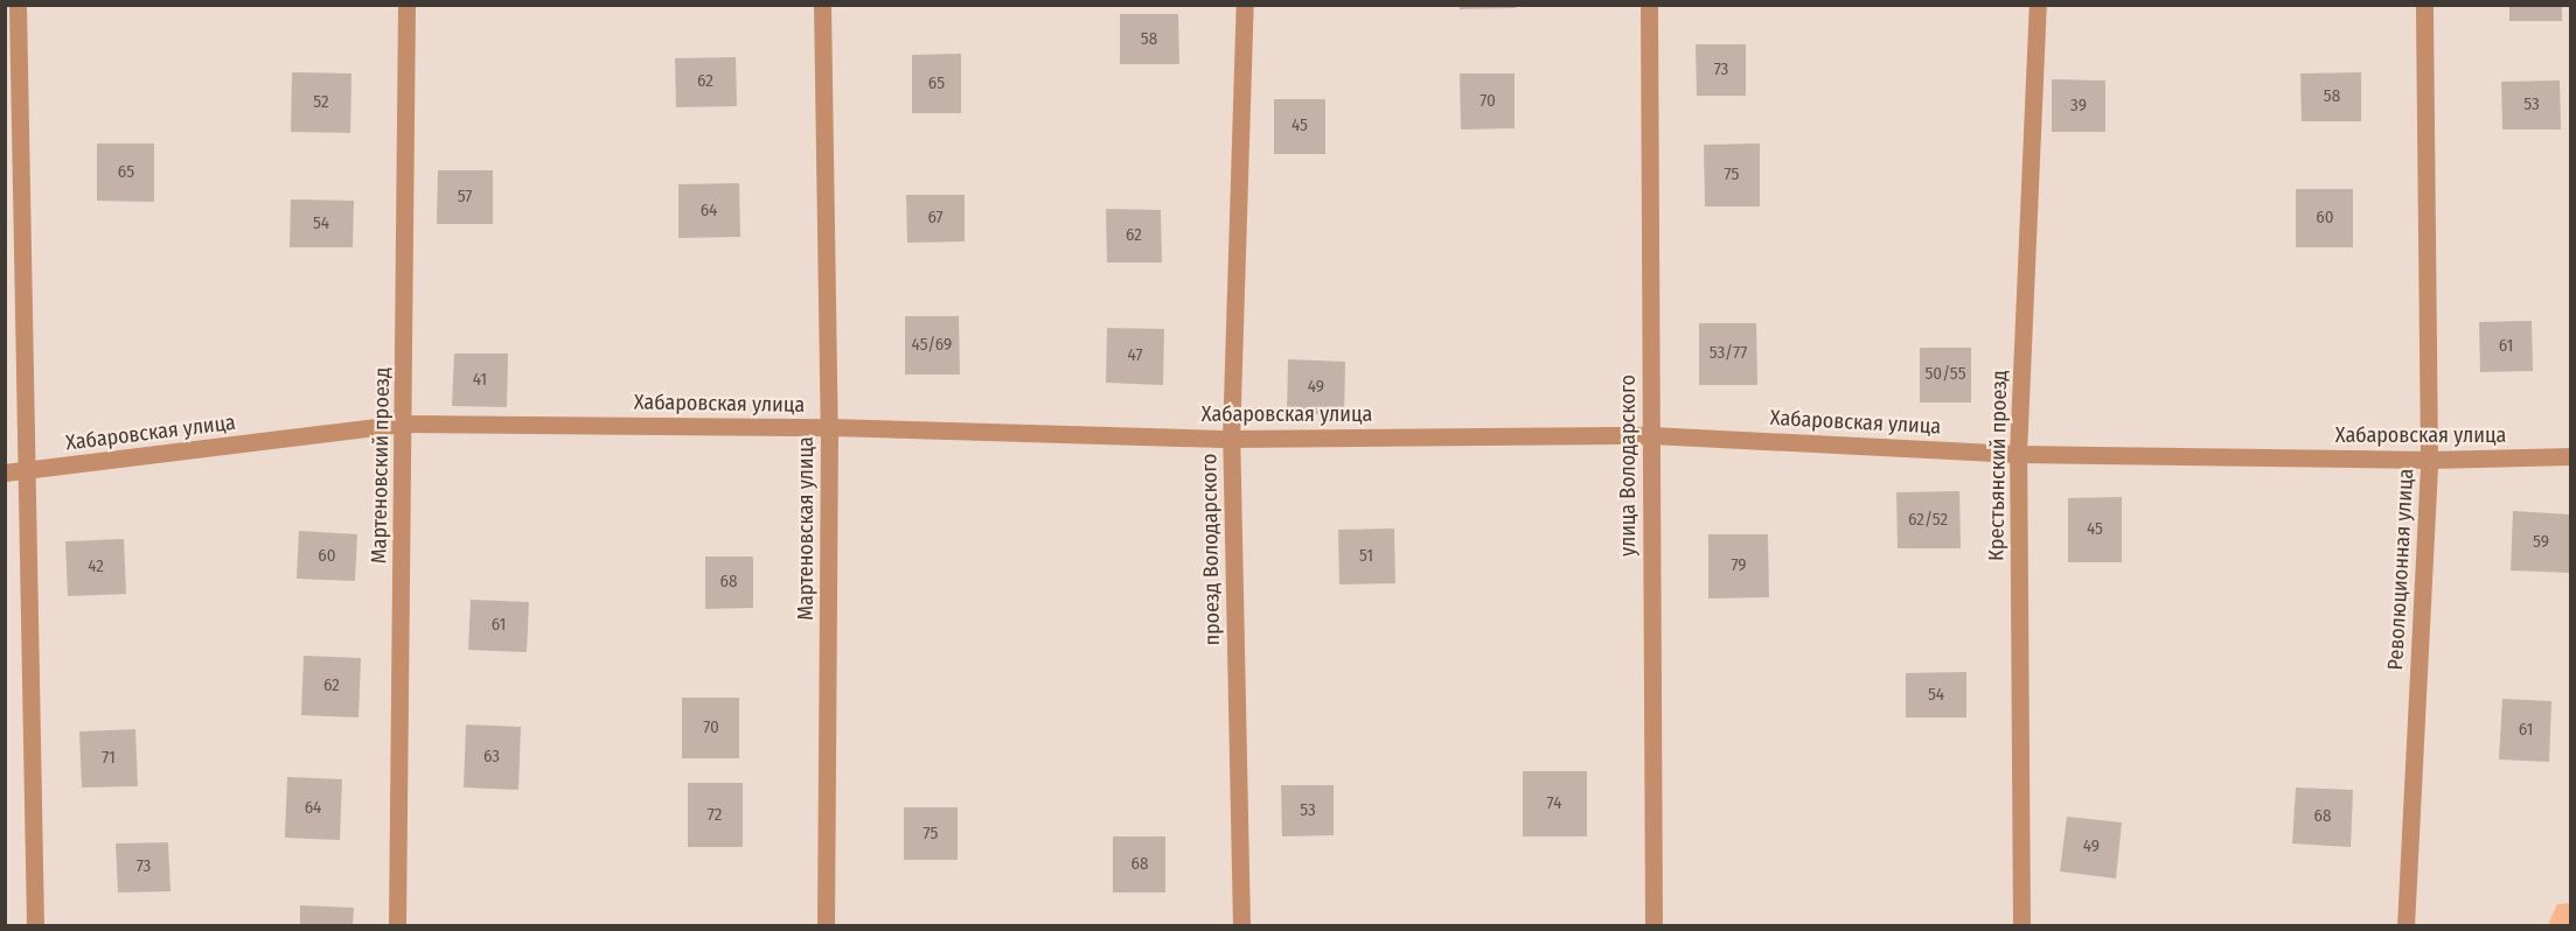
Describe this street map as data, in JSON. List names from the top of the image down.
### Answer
{
  "streets": {
    "street": [
      "Хабаровская улица",
      "Мартеновский проезд",
      "улица Володарского",
      "Крестьянский проезд",
      "Мартеновская улица",
      "проезд Володарского",
      "Революционная улица"
    ]
  },
  "crossings": [
    ["Хабаровская улица", "Мартеновский проезд"],
    ["Хабаровская улица", "улица Володарского"],
    ["Хабаровская улица", "Крестьянский проезд"],
    ["Хабаровская улица", "Мартеновская улица"],
    ["Хабаровская улица", "проезд Володарского"],
    ["Хабаровская улица", "Революционная улица"]
  ],
  "house_numbers": [
    "58",
    "73",
    "62",
    "65",
    "58",
    "70",
    "52",
    "53",
    "39",
    "45",
    "65",
    "75",
    "57",
    "64",
    "67",
    "60",
    "54",
    "62",
    "45/69",
    "61",
    "53/77",
    "47",
    "50/55",
    "41",
    "49",
    "62/52",
    "45",
    "59",
    "60",
    "51",
    "79",
    "42",
    "68",
    "61",
    "62",
    "54",
    "70",
    "61",
    "63",
    "71",
    "74",
    "64",
    "53",
    "72",
    "68",
    "75",
    "49",
    "68",
    "73"
  ]
}
